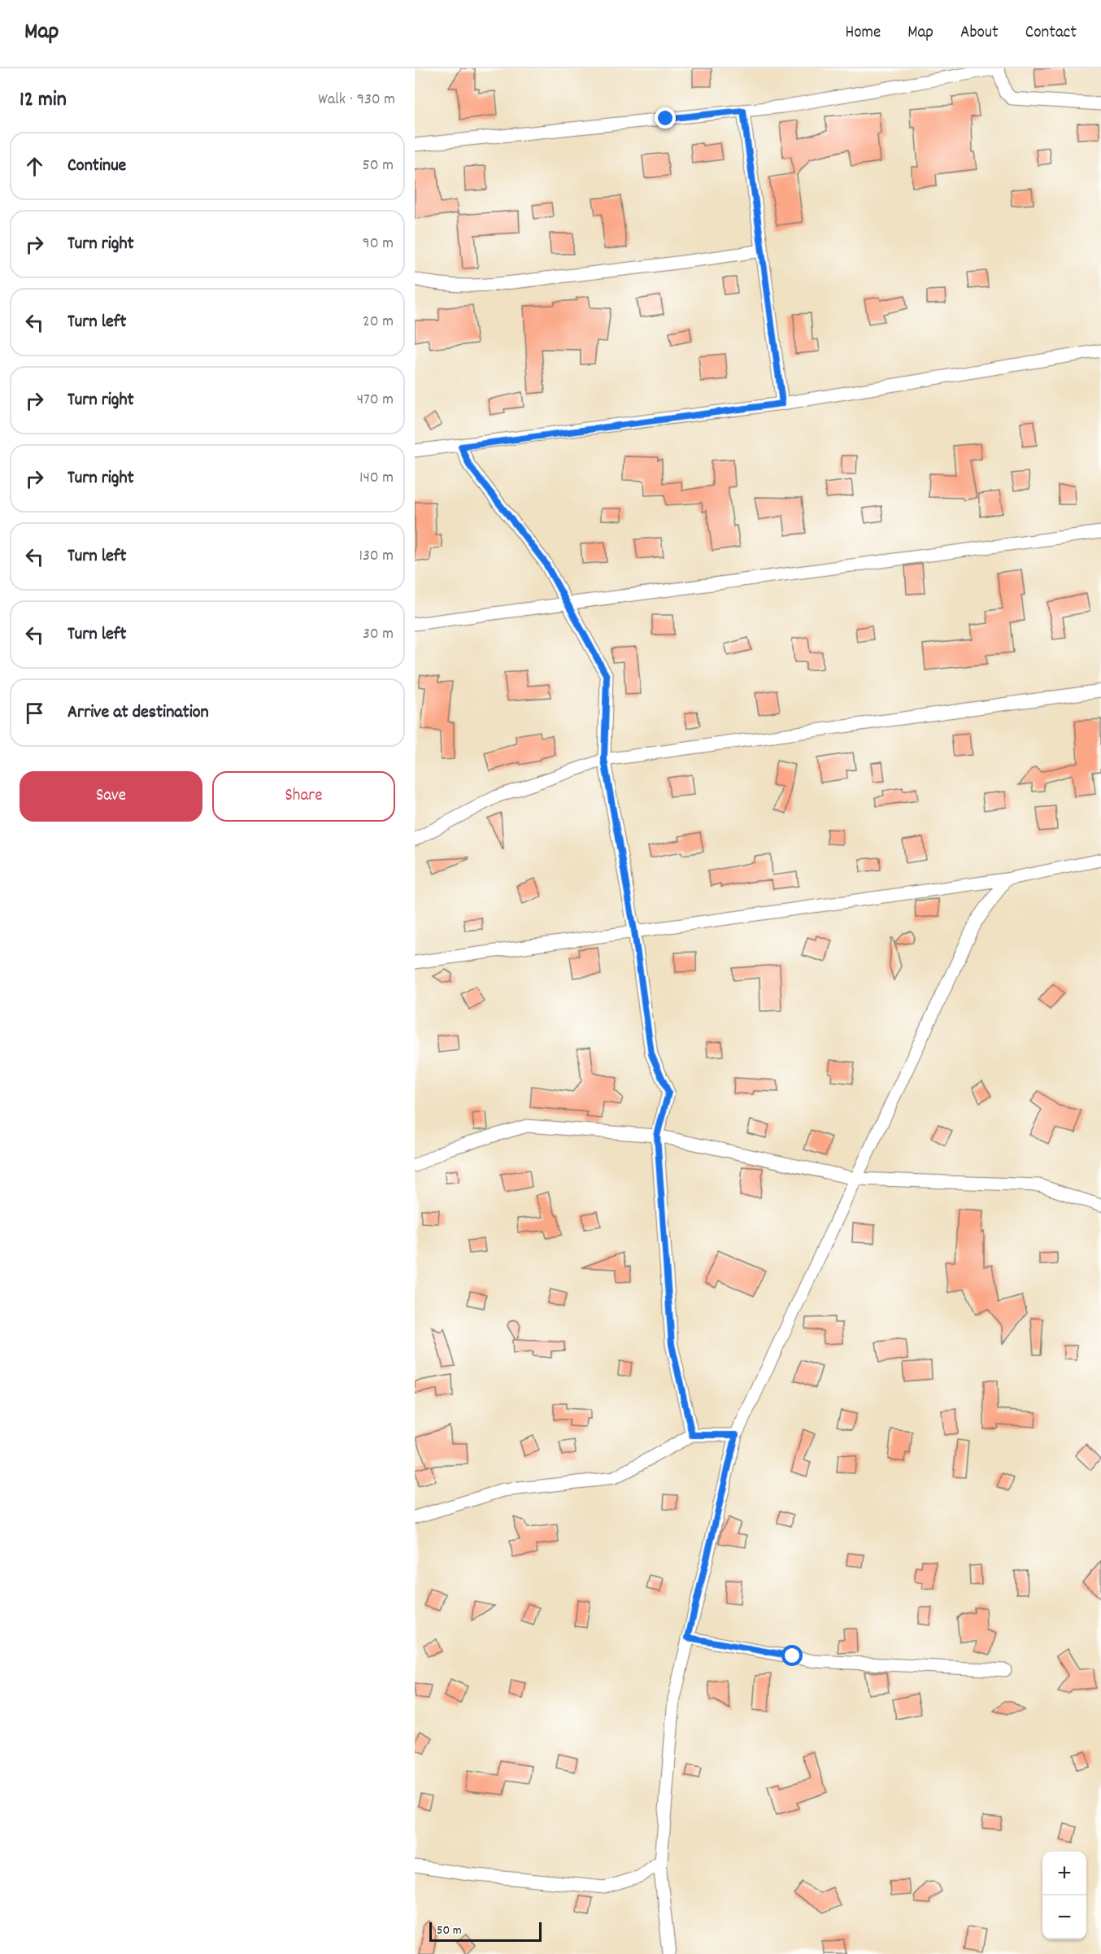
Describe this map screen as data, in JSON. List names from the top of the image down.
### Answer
{
  "scale_bar": "50 m",
  "page": {
    "header": "Map",
    "nav": [
      "Home",
      "Map",
      "About",
      "Contact"
    ],
    "heading": ["12 min", "Walk · 930 m"],
    "list": [
      ["Continue", "50 m"],
      ["Turn right", "90 m"],
      ["Turn left", "20 m"],
      ["Turn right", "470 m"],
      ["Turn right", "140 m"],
      ["Turn left", "130 m"],
      ["Turn left", "30 m"],
      "Arrive at destination"
    ],
    "buttons": ["Save", "Share"],
    "map_buttons": ["+", "−"],
    "scale": "50 m"
  }
}
